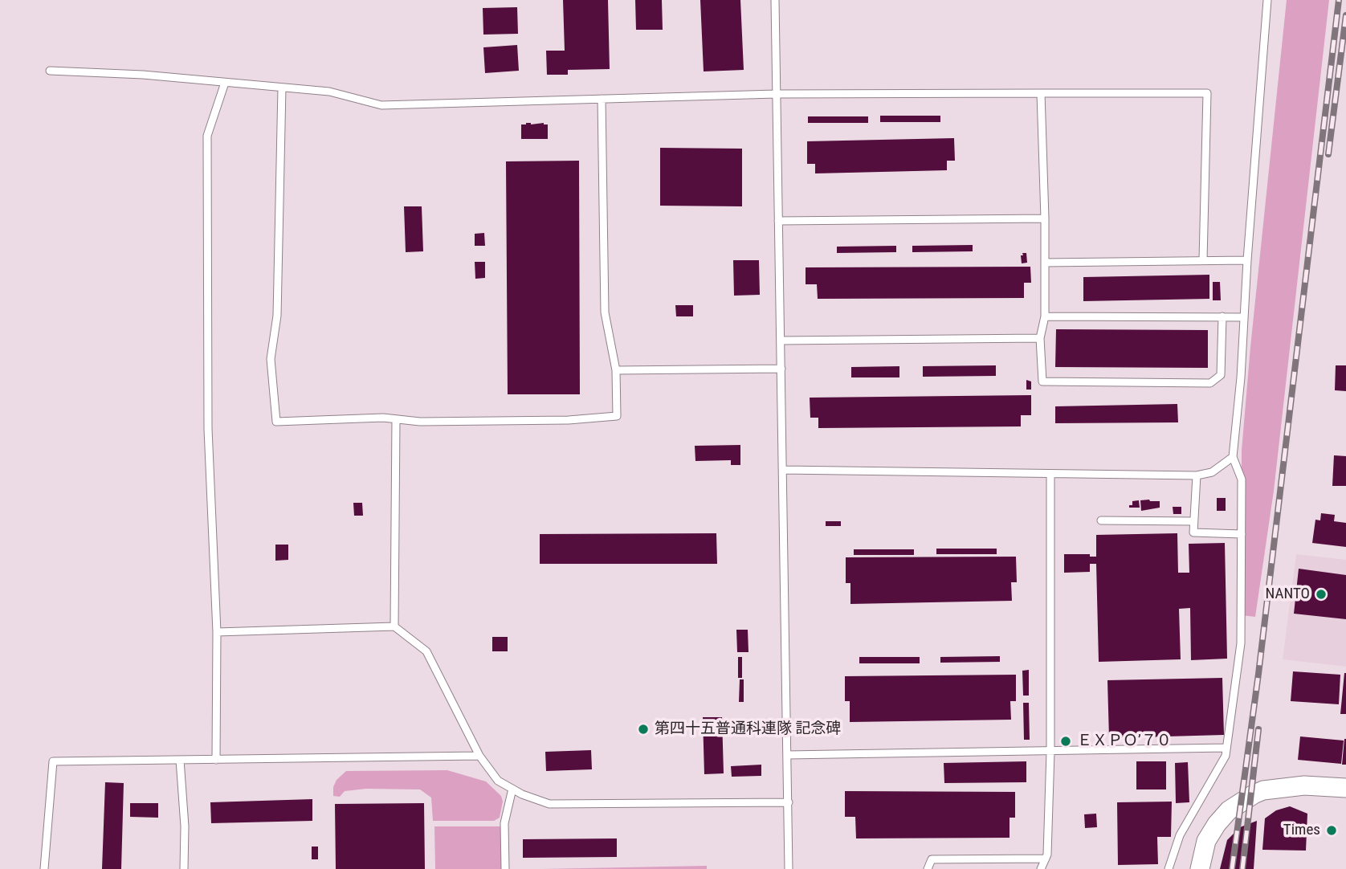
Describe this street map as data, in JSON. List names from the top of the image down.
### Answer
{
  "places": [
    "NANTO",
    "第四十五普通科連隊 記念碑",
    "ＥＸＰＯ’７０",
    "Times"
  ]
}
